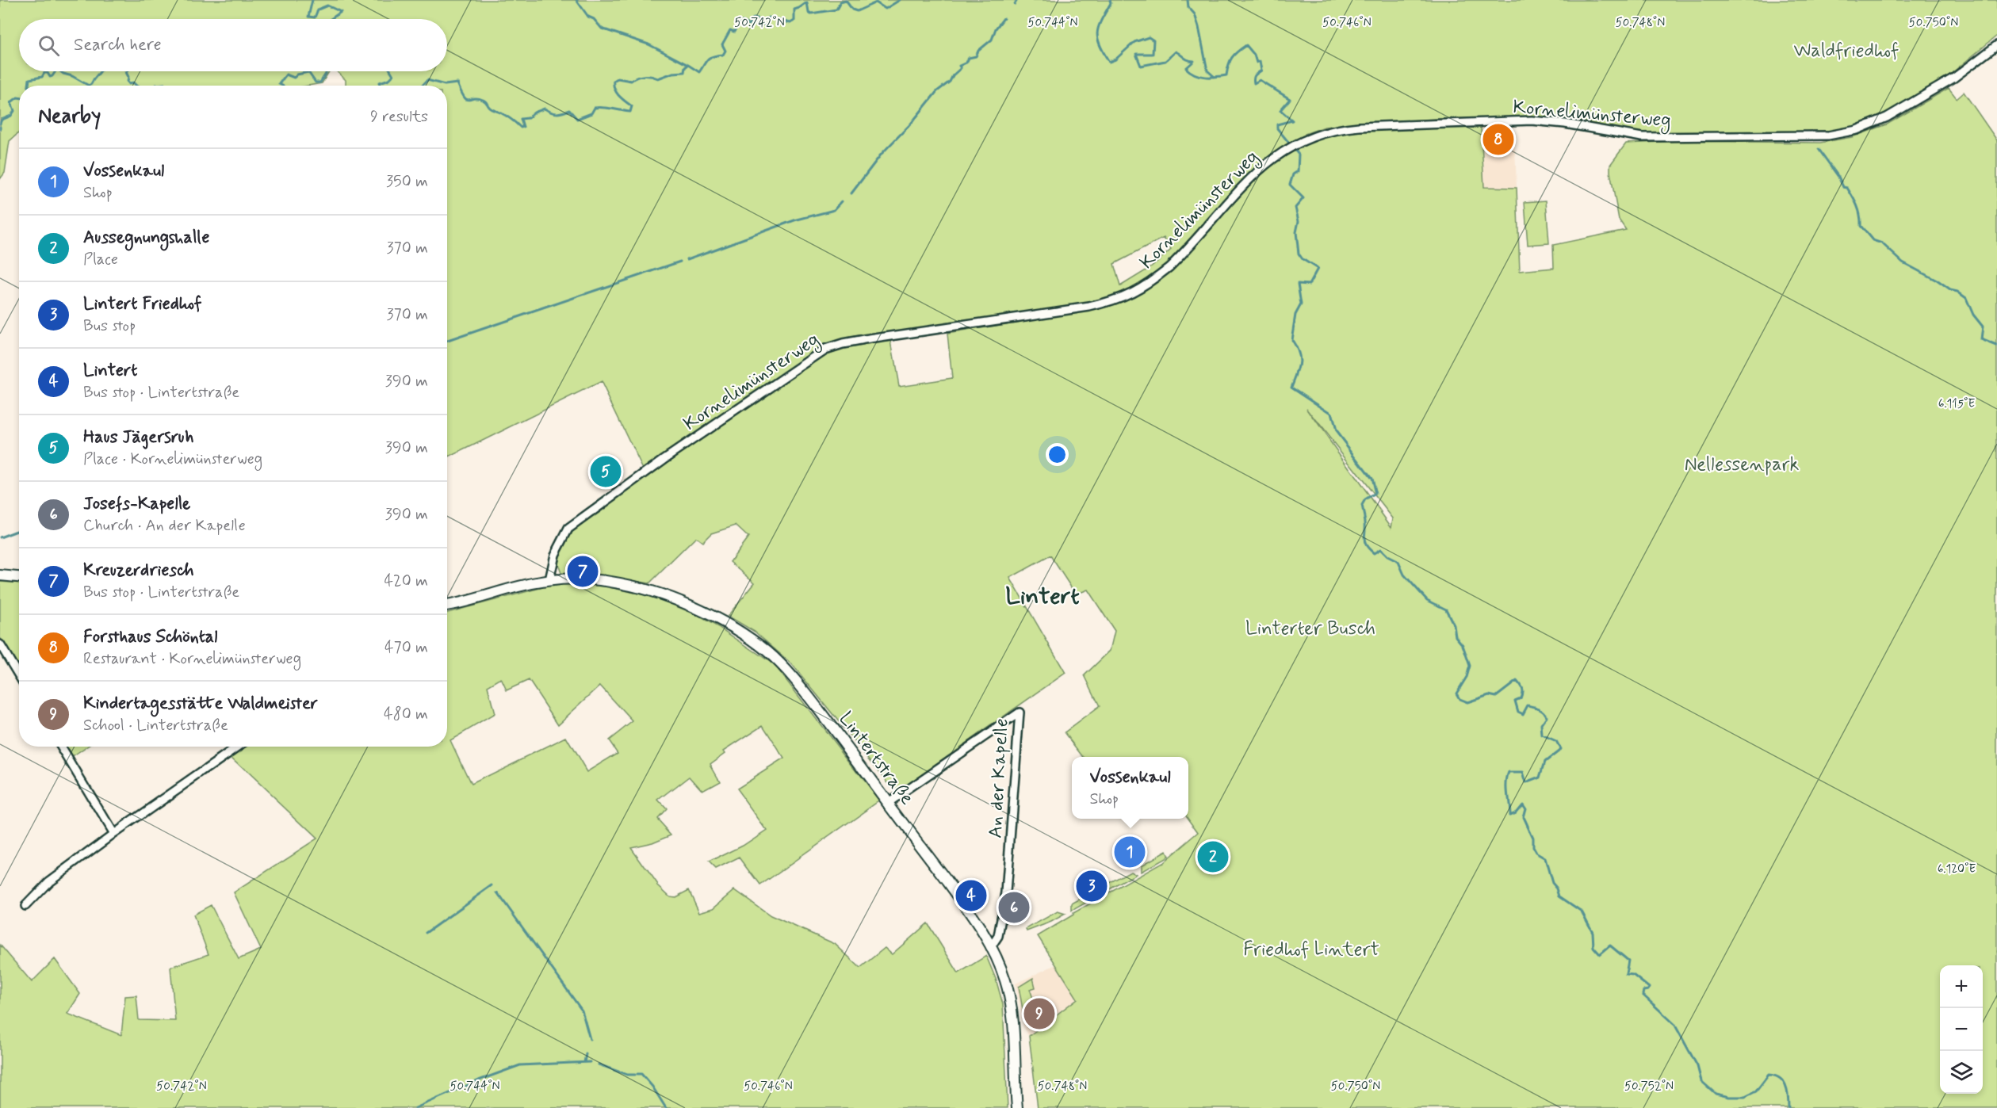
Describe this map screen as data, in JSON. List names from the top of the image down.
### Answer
{
  "streets": {
    "main road": ["Lintertstraße"],
    "street": ["Kornelimünsterweg", "An der Kapelle"]
  },
  "crossings": [
    ["Kornelimünsterweg", "Lintertstraße"],
    ["Lintertstraße", "An der Kapelle"]
  ],
  "districts": ["Lintert"],
  "parks": [
    "Waldfriedhof",
    "Nellessenpark",
    "Linterter Busch",
    "Friedhof Lintert"
  ],
  "page": {
    "search": "Search here",
    "heading": ["Nearby", "9 results"],
    "pins": [
      "8",
      "5",
      "7",
      "1",
      "2",
      "3",
      "4",
      "6",
      "9"
    ],
    "list": [
      {
        "mark": "1",
        "name": "Vossenkaul",
        "note": "Shop",
        "value": "350 m"
      },
      {
        "mark": "2",
        "name": "Aussegnungshalle",
        "note": "Place",
        "value": "370 m"
      },
      {
        "mark": "3",
        "name": "Lintert Friedhof",
        "note": "Bus stop",
        "value": "370 m"
      },
      {
        "mark": "4",
        "name": "Lintert",
        "note": "Bus stop · Lintertstraße",
        "value": "390 m"
      },
      {
        "mark": "5",
        "name": "Haus Jägersruh",
        "note": "Place · Kornelimünsterweg",
        "value": "390 m"
      },
      {
        "mark": "6",
        "name": "Josefs-Kapelle",
        "note": "Church · An der Kapelle",
        "value": "390 m"
      },
      {
        "mark": "7",
        "name": "Kreuzerdriesch",
        "note": "Bus stop · Lintertstraße",
        "value": "420 m"
      },
      {
        "mark": "8",
        "name": "Forsthaus Schöntal",
        "note": "Restaurant · Kornelimünsterweg",
        "value": "470 m"
      },
      {
        "mark": "9",
        "name": "Kindertagesstätte Waldmeister",
        "note": "School · Lintertstraße",
        "value": "480 m"
      }
    ],
    "popup": ["Vossenkaul", "Shop"],
    "map_buttons": ["+", "−"]
  },
  "coordinates": [
    "50.742°N",
    "50.744°N",
    "50.746°N",
    "50.748°N",
    "50.750°N",
    "6.115°E",
    "6.120°E",
    "50.752°N"
  ]
}
